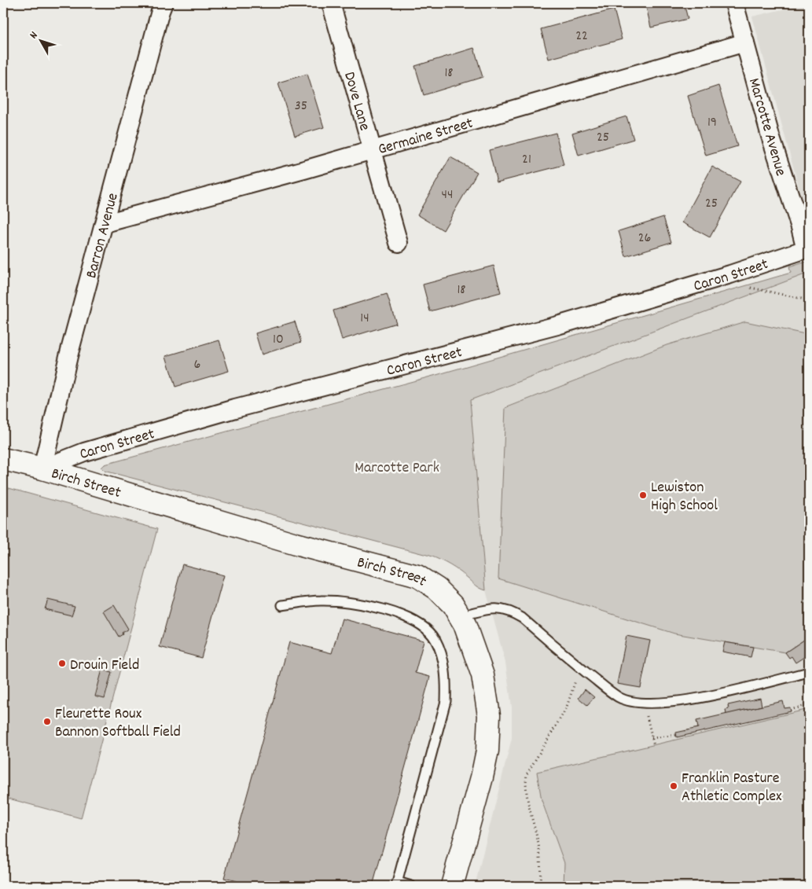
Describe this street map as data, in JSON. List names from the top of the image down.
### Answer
{
  "streets": {
    "street": [
      "Dove Lane",
      "Marcotte Avenue",
      "Germaine Street",
      "Barron Avenue",
      "Caron Street",
      "Birch Street"
    ]
  },
  "crossings": [
    ["Dove Lane", "Germaine Street"],
    ["Marcotte Avenue", "Germaine Street"],
    ["Marcotte Avenue", "Caron Street"],
    ["Germaine Street", "Barron Avenue"],
    ["Barron Avenue", "Caron Street"],
    ["Barron Avenue", "Birch Street"],
    ["Caron Street", "Birch Street"]
  ],
  "parks": ["Marcotte Park"],
  "places": [
    "Lewiston High School",
    "Drouin Field",
    "Fleurette Roux Bannon Softball Field",
    "Franklin Pasture Athletic Complex"
  ],
  "house_numbers": [
    "22",
    "18",
    "35",
    "19",
    "25",
    "21",
    "44",
    "25",
    "26",
    "18",
    "14",
    "10",
    "6"
  ],
  "north": "top left"
}
